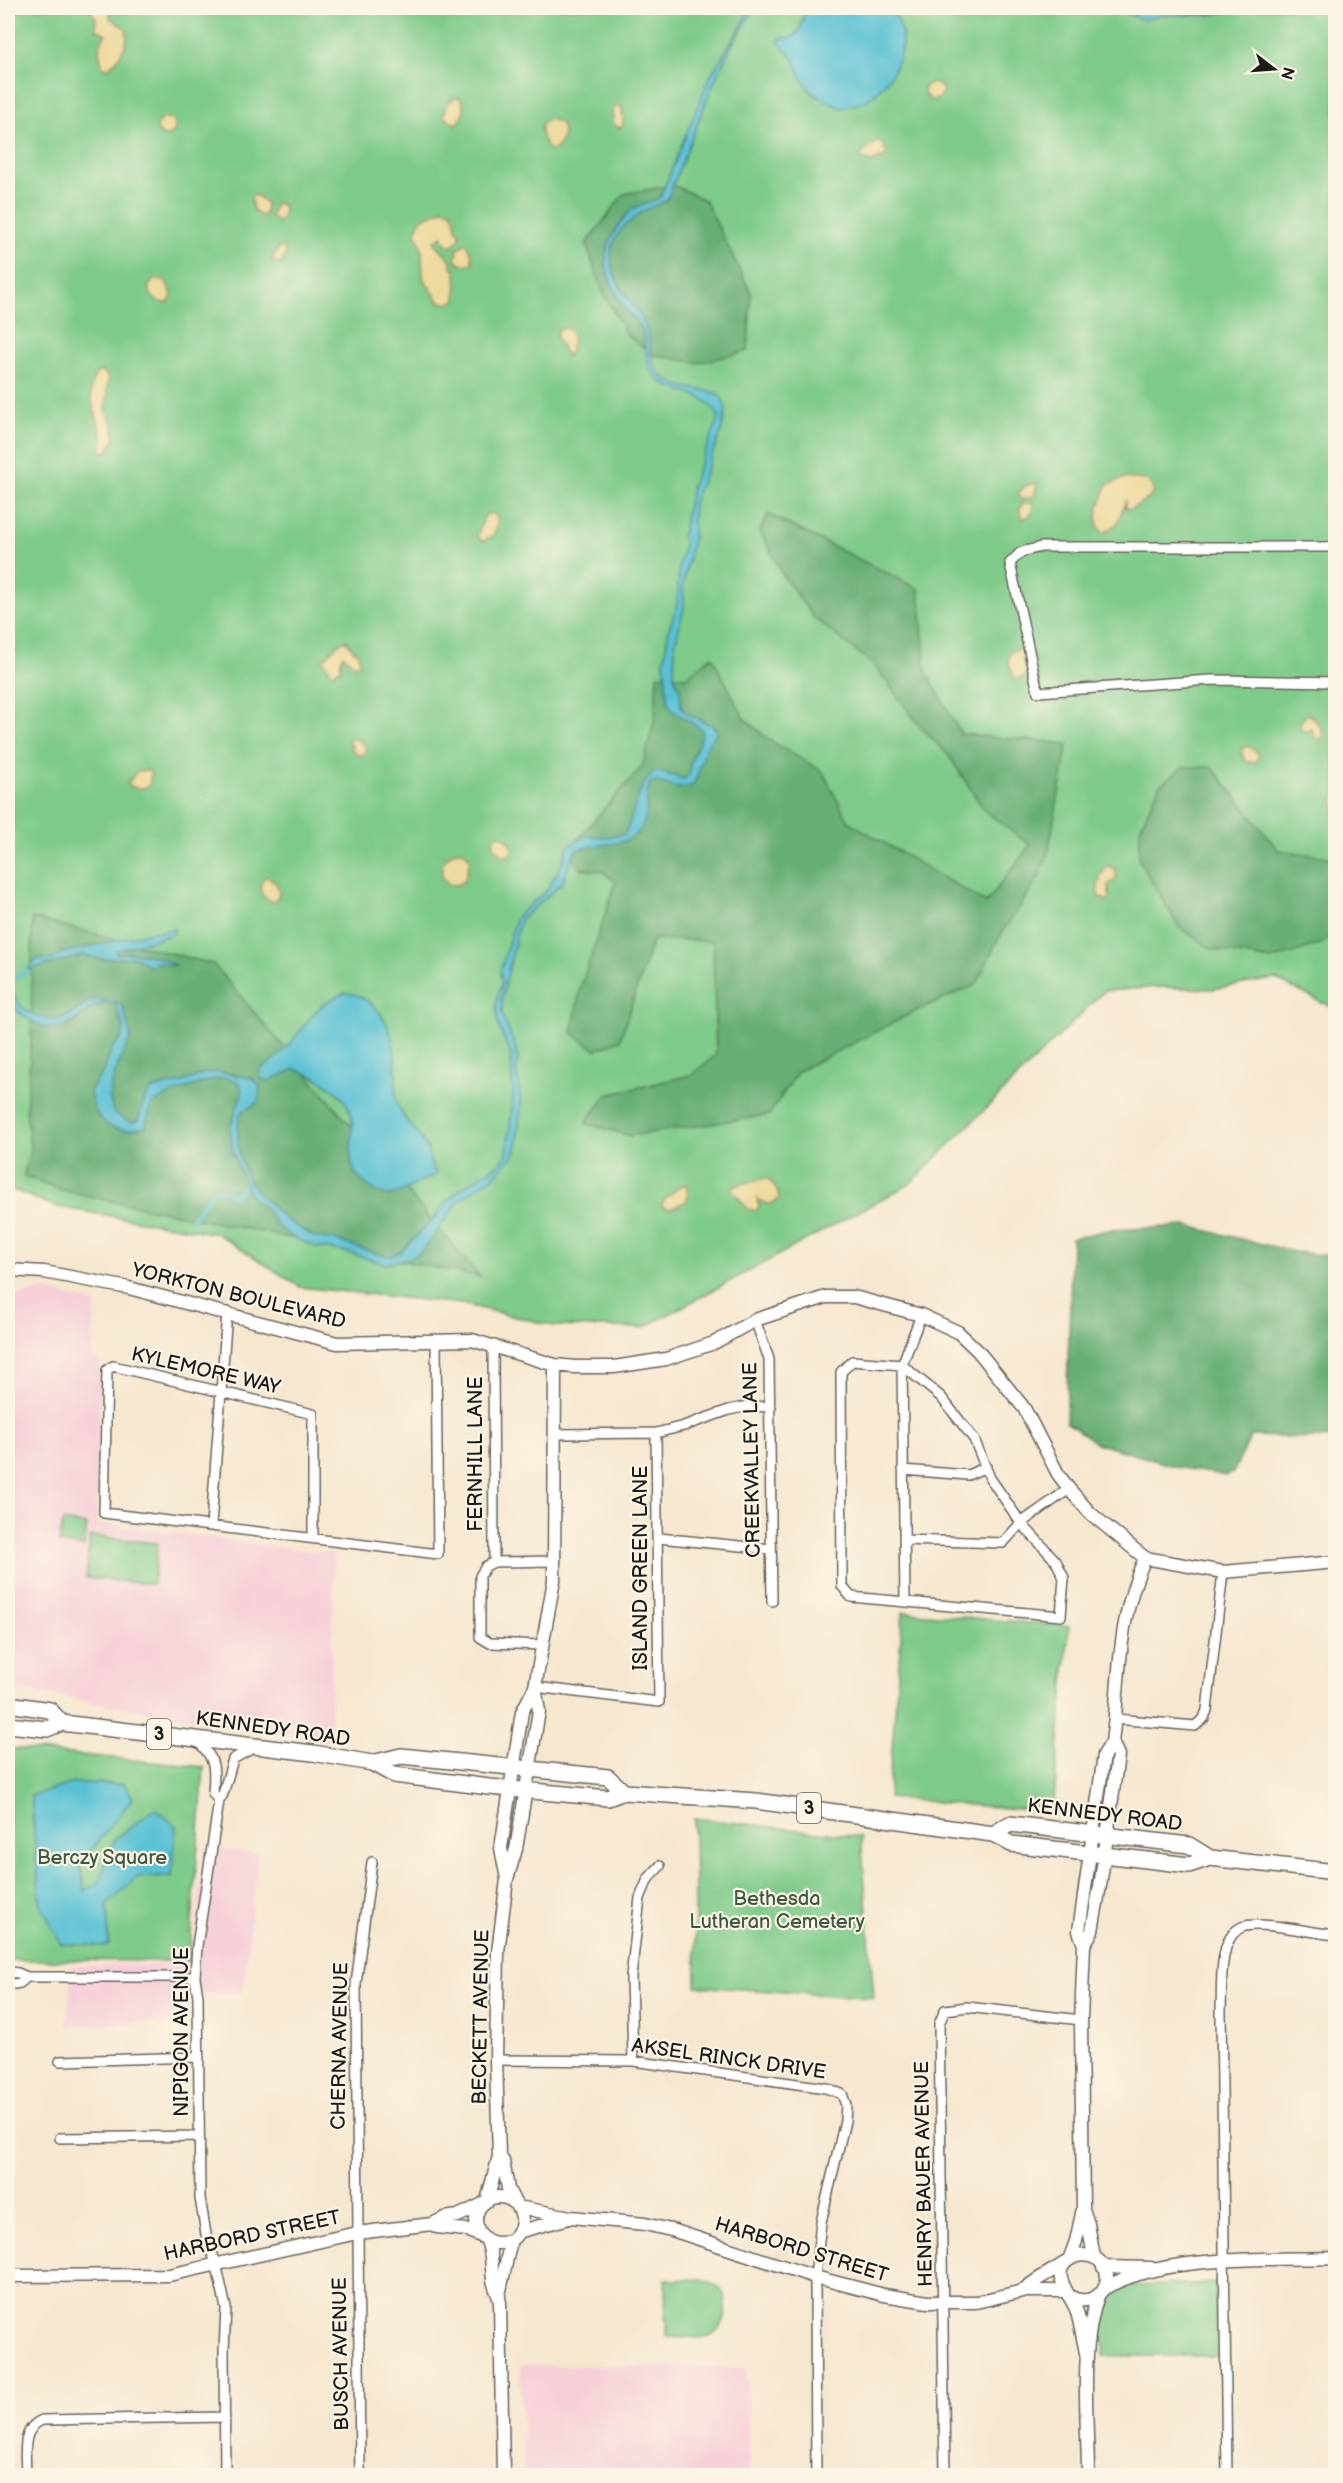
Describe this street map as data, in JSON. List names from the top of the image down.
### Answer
{
  "streets": {
    "main road": ["KENNEDY ROAD", "3"],
    "street": [
      "YORKTON BOULEVARD",
      "KYLEMORE WAY",
      "FERNHILL LANE",
      "CREEKVALLEY LANE",
      "ISLAND GREEN LANE",
      "BECKETT AVENUE",
      "NIPIGON AVENUE",
      "CHERNA AVENUE",
      "AKSEL RINCK DRIVE",
      "HENRY BAUER AVENUE",
      "HARBORD STREET",
      "BUSCH AVENUE"
    ]
  },
  "crossings": [
    ["YORKTON BOULEVARD", "KYLEMORE WAY"],
    ["YORKTON BOULEVARD", "FERNHILL LANE"],
    ["YORKTON BOULEVARD", "CREEKVALLEY LANE"],
    ["YORKTON BOULEVARD", "BECKETT AVENUE"],
    ["ISLAND GREEN LANE", "BECKETT AVENUE"],
    ["KENNEDY ROAD", "BECKETT AVENUE"],
    ["KENNEDY ROAD", "NIPIGON AVENUE"],
    ["BECKETT AVENUE", "AKSEL RINCK DRIVE"],
    ["BECKETT AVENUE", "HARBORD STREET"],
    ["NIPIGON AVENUE", "HARBORD STREET"],
    ["CHERNA AVENUE", "HARBORD STREET"],
    ["CHERNA AVENUE", "BUSCH AVENUE"],
    ["AKSEL RINCK DRIVE", "HARBORD STREET"],
    ["HENRY BAUER AVENUE", "HARBORD STREET"],
    ["HARBORD STREET", "BUSCH AVENUE"]
  ],
  "parks": ["Berczy Square", "Bethesda Lutheran Cemetery"],
  "north": "right"
}
